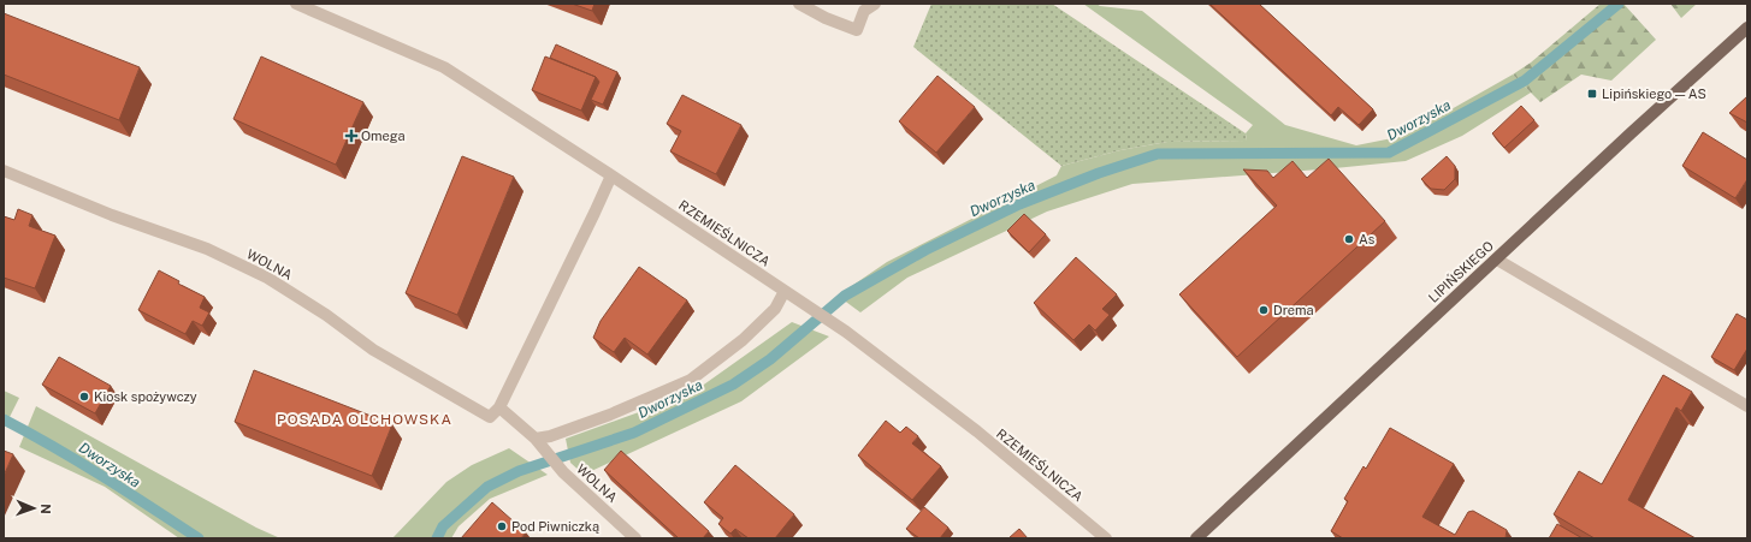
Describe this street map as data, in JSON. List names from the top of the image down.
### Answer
{
  "streets": {
    "main road": ["LIPIŃSKIEGO"],
    "street": ["RZEMIEŚLNICZA", "WOLNA"]
  },
  "districts": ["POSADA OLCHOWSKA"],
  "water": ["Dworzyska"],
  "places": {
    "transit": ["Lipińskiego — AS"],
    "health": ["Omega"],
    "other": [
      "As",
      "Drema",
      "Kiosk spożywczy",
      "Pod Piwniczką"
    ]
  },
  "north": "right"
}
